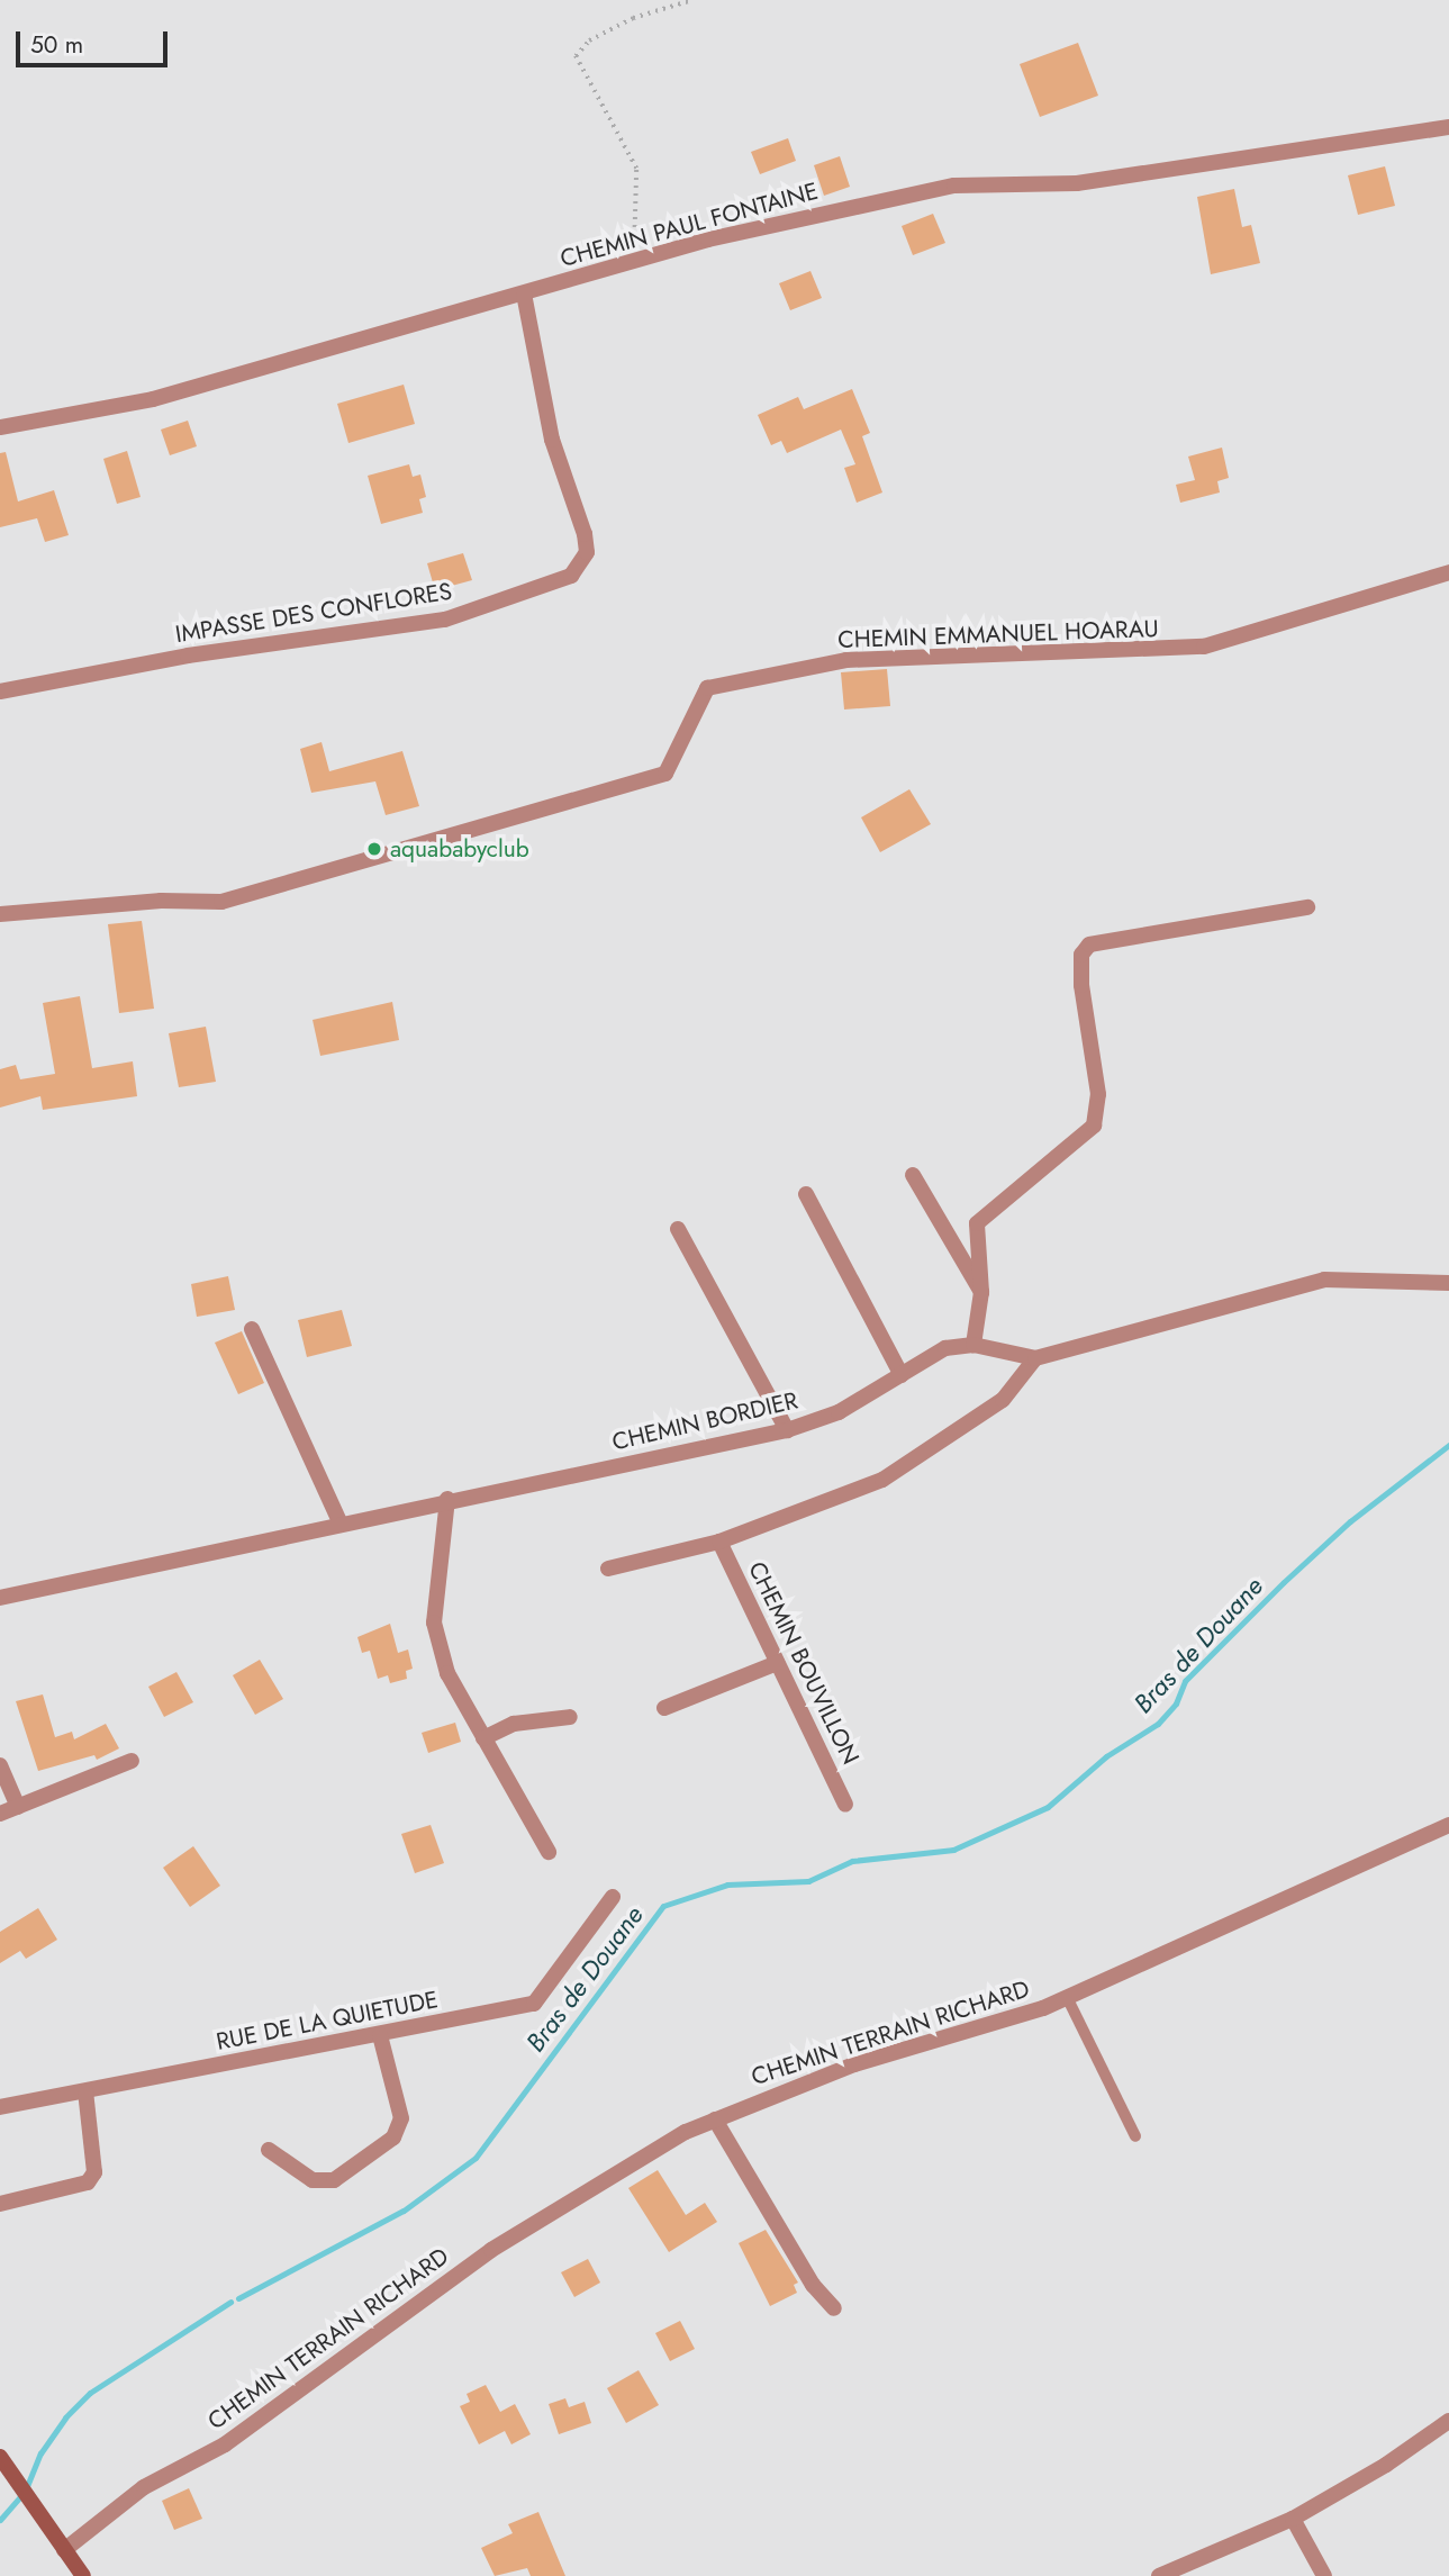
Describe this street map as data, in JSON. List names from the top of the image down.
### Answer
{
  "streets": {
    "street": [
      "CHEMIN PAUL FONTAINE",
      "IMPASSE DES CONFLORES",
      "CHEMIN EMMANUEL HOARAU",
      "CHEMIN BORDIER",
      "CHEMIN BOUVILLON",
      "RUE DE LA QUIETUDE",
      "CHEMIN TERRAIN RICHARD"
    ]
  },
  "crossings": [
    ["CHEMIN PAUL FONTAINE", "IMPASSE DES CONFLORES"],
    ["CHEMIN BORDIER", "CHEMIN BOUVILLON"]
  ],
  "water": ["Bras de Douane"],
  "places": ["aquababyclub"],
  "scale_bar": "50 m"
}
